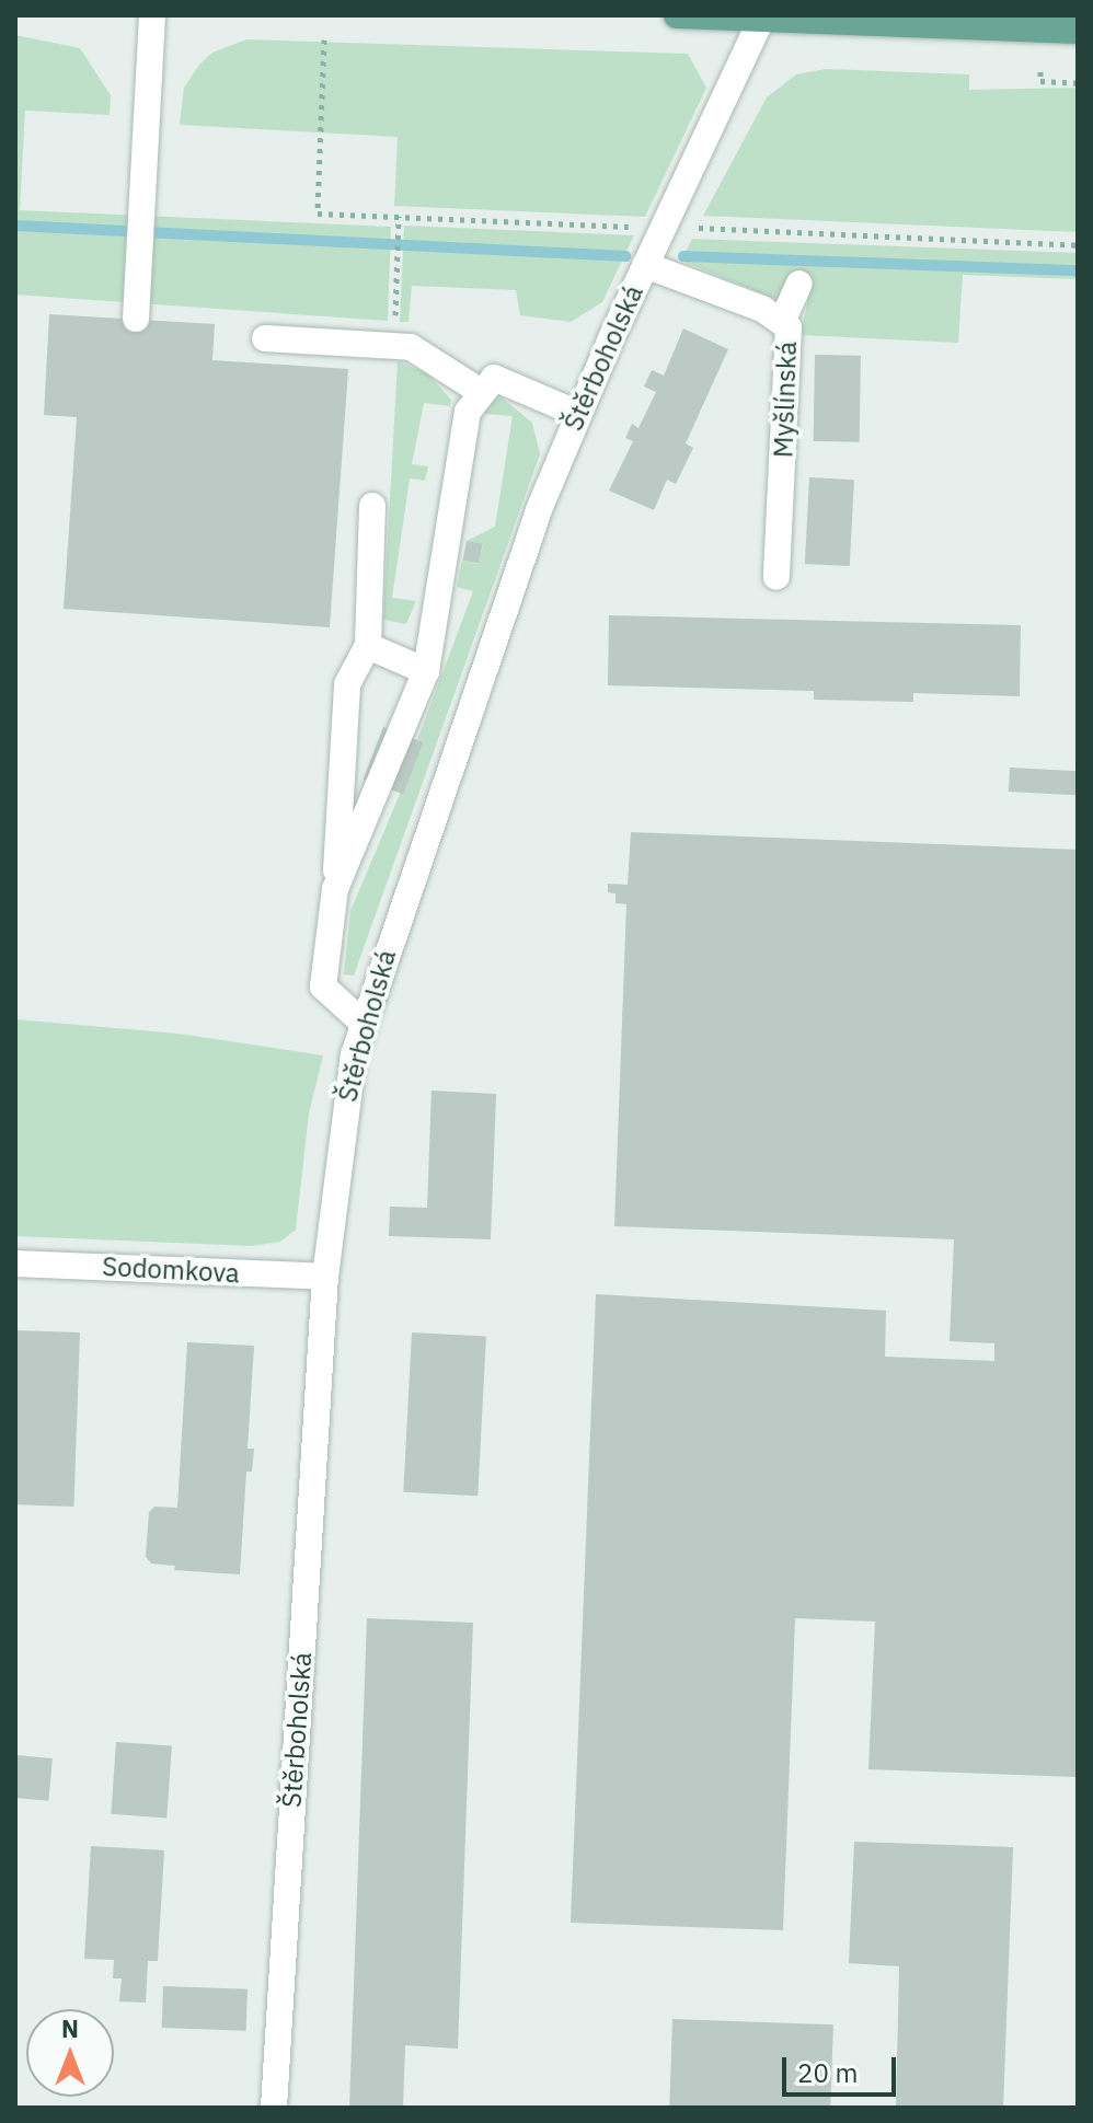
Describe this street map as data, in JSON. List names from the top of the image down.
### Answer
{
  "streets": {
    "street": ["Štěrboholská", "Myšlínská", "Sodomkova"]
  },
  "crossings": [
    ["Štěrboholská", "Myšlínská"],
    ["Štěrboholská", "Sodomkova"]
  ],
  "scale_bar": "20 m",
  "north": "top"
}
